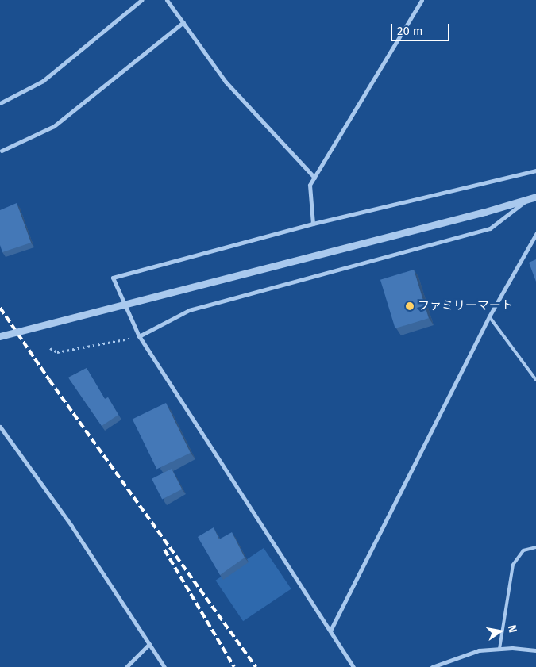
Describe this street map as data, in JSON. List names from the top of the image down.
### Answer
{
  "places": ["ファミリーマート"],
  "scale_bar": "20 m",
  "north": "right"
}
